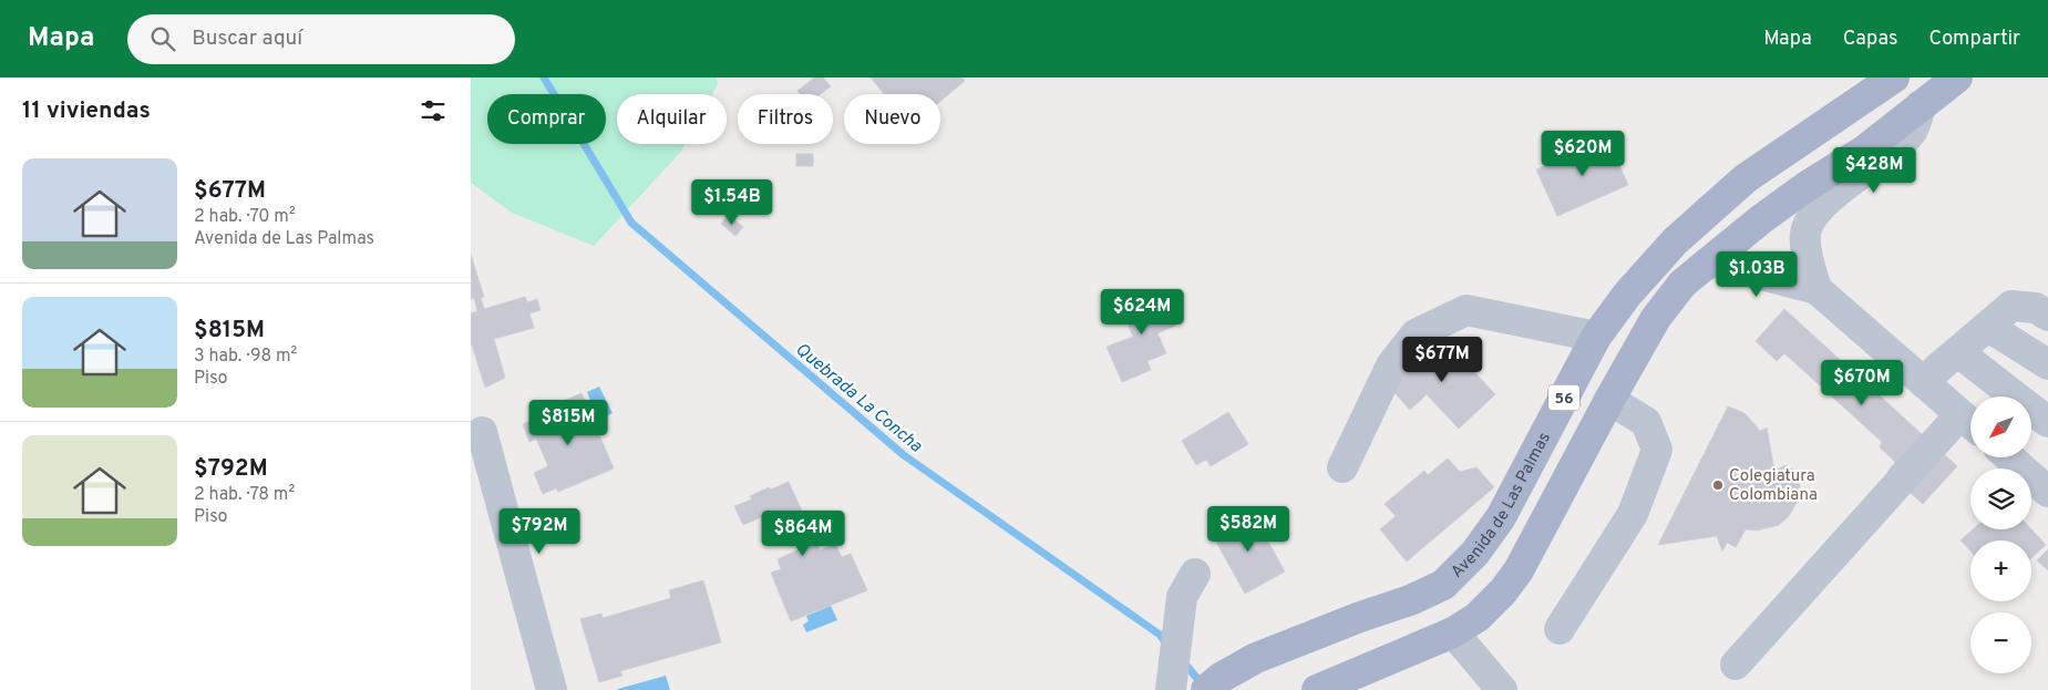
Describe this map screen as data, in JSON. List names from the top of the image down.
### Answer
{
  "streets": {
    "main road": ["56", "Avenida de Las Palmas"]
  },
  "water": ["Quebrada La Concha"],
  "places": ["Colegiatura Colombiana"],
  "north": "bottom left",
  "page": {
    "header": "Mapa",
    "search": "Buscar aquí",
    "nav": ["Mapa", "Capas", "Compartir"],
    "heading": "11 viviendas",
    "chip": [
      "Comprar",
      "Alquilar",
      "Filtros",
      "Nuevo"
    ],
    "price": [
      "$620M",
      "$428M",
      "$1.54B",
      "$1.03B",
      "$624M",
      "$677M",
      "$670M",
      "$815M",
      "$582M",
      "$792M",
      "$864M"
    ],
    "list": [
      {
        "name": "$677M",
        "note": "2 hab. · 70 m² · Avenida de Las Palmas"
      },
      {
        "name": "$815M",
        "note": "3 hab. · 98 m² · Piso"
      },
      {
        "name": "$792M",
        "note": "2 hab. · 78 m² · Piso"
      }
    ],
    "map_buttons": ["+", "−"]
  }
}
